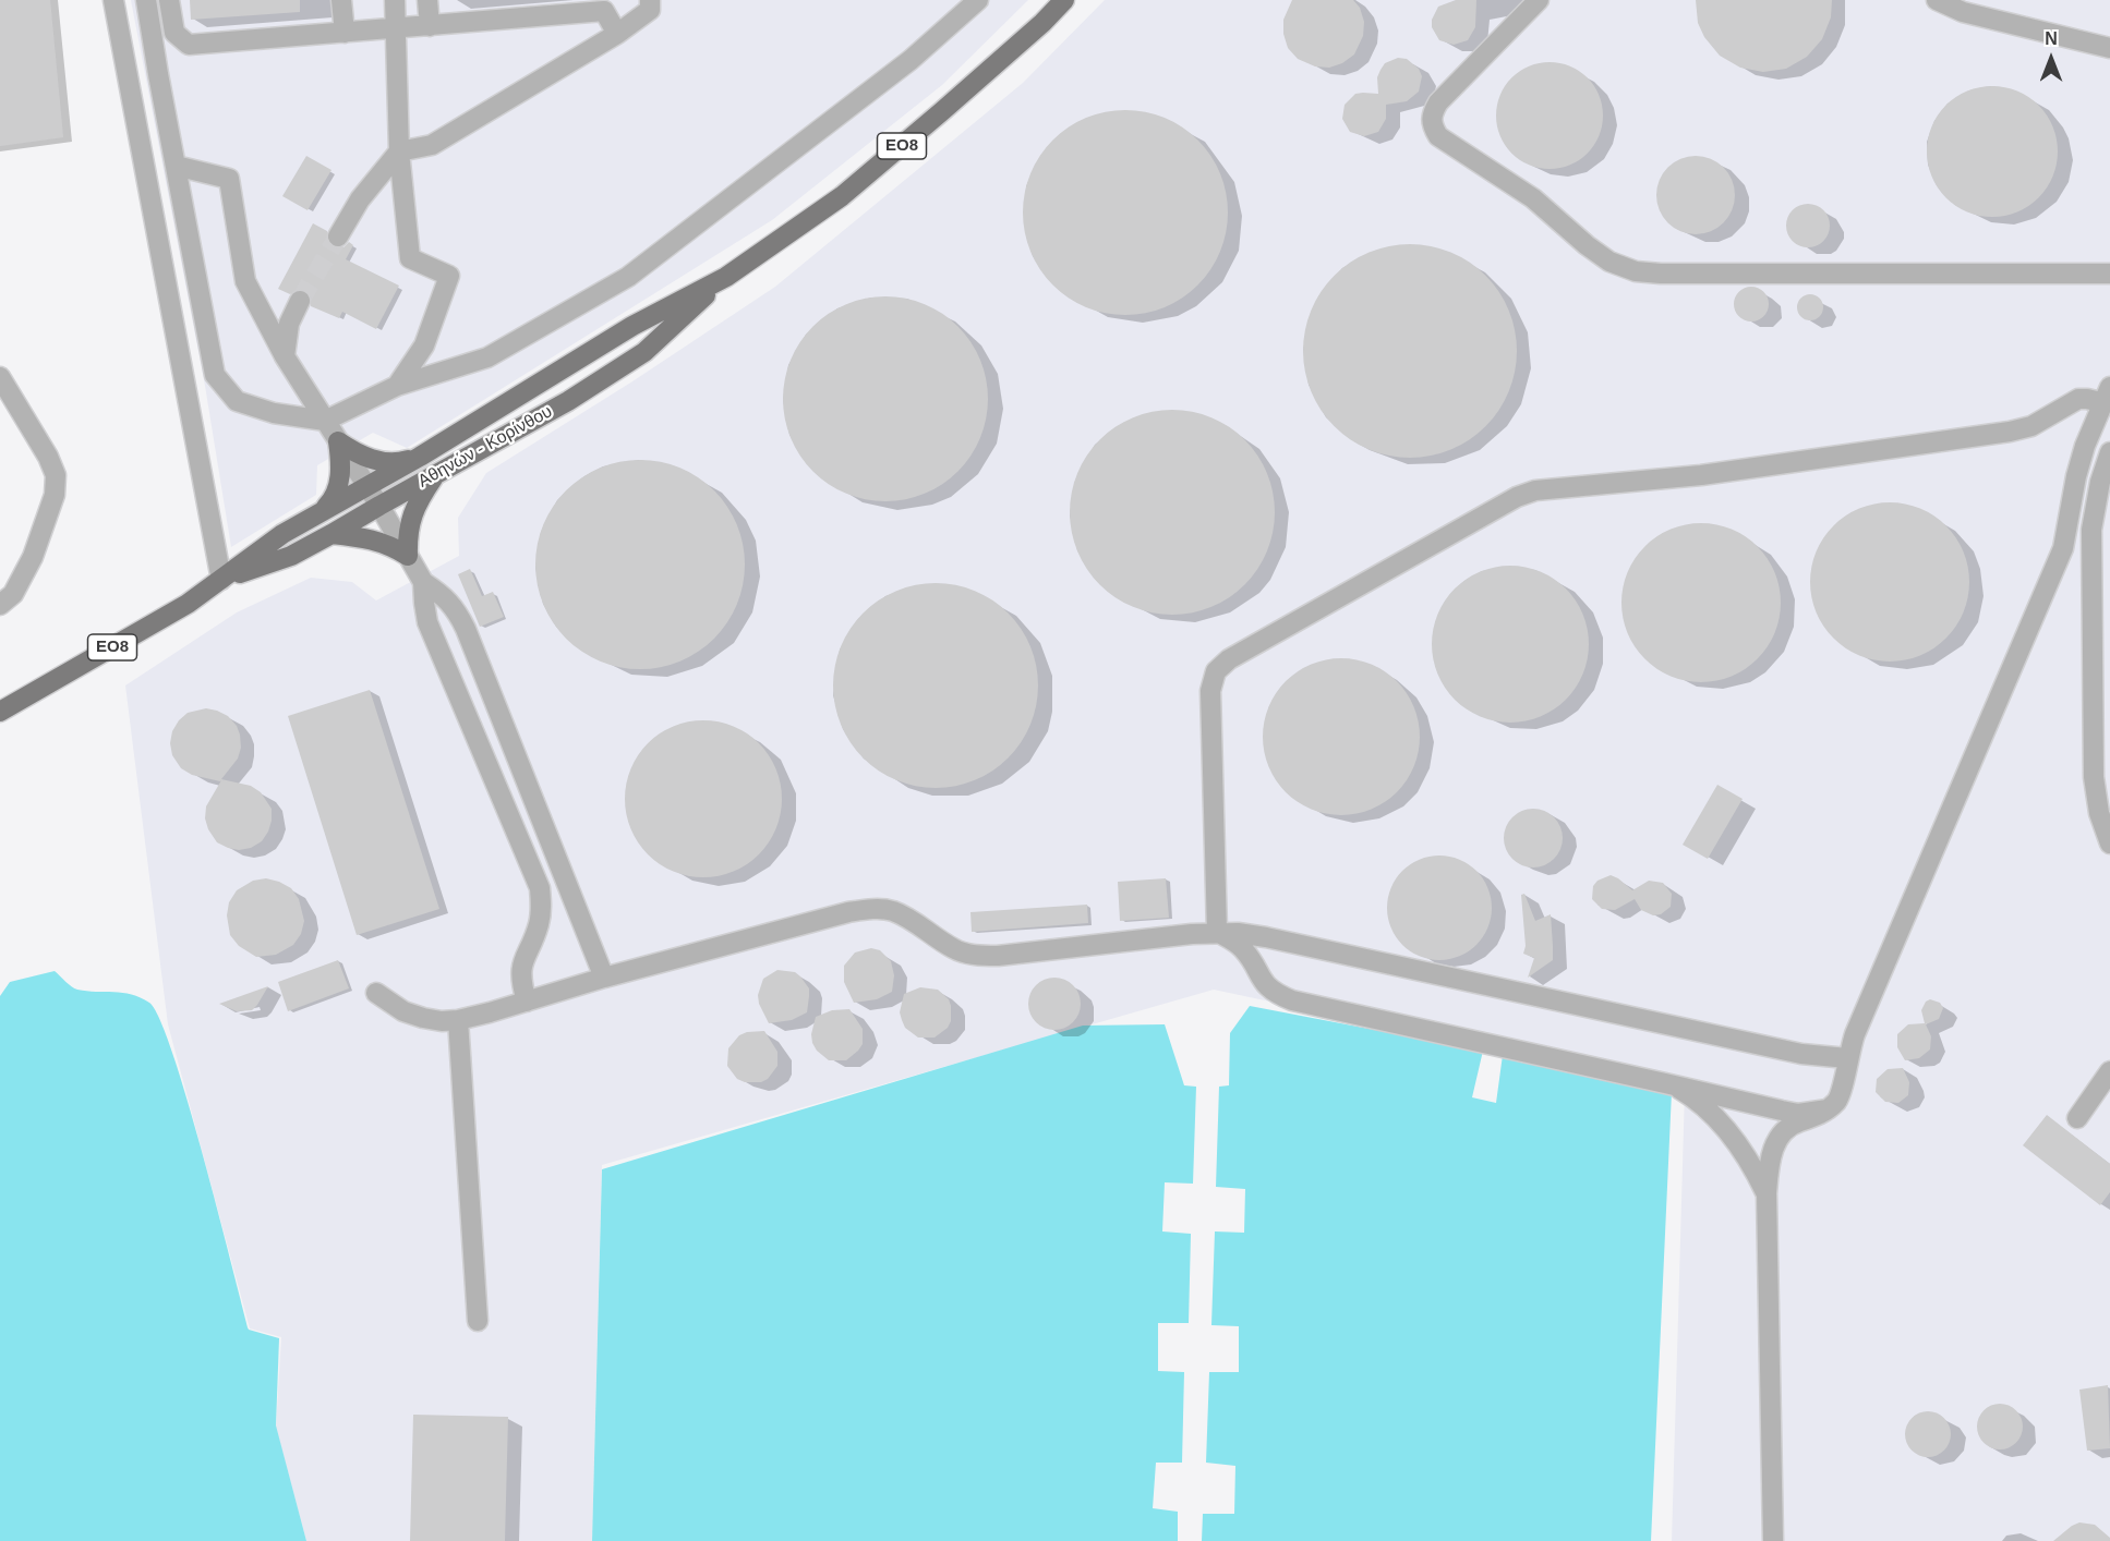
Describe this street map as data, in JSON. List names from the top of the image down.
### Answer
{
  "streets": {
    "main road": ["ΕΟ8", "Αθηνών - Κορίνθου"]
  },
  "north": "top"
}
